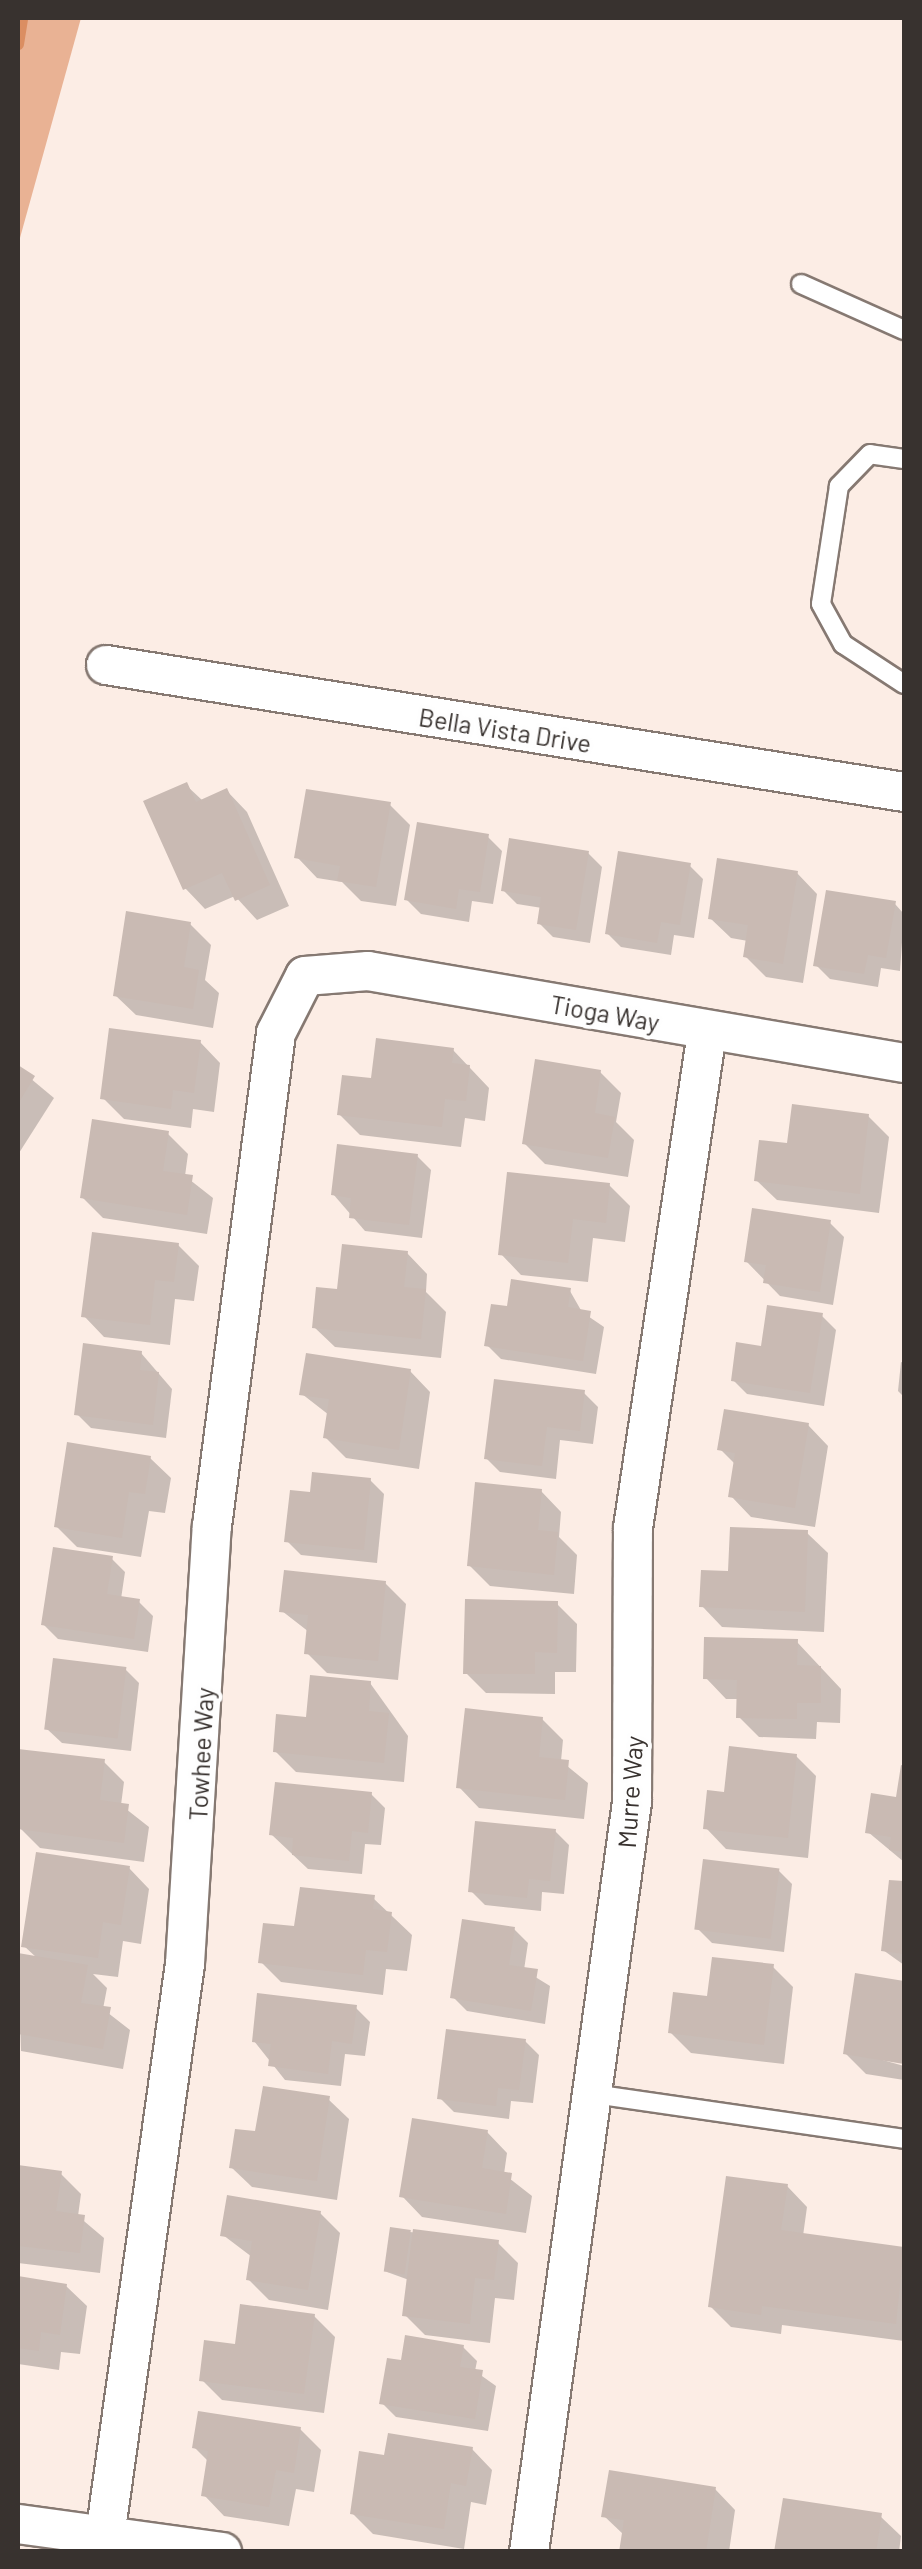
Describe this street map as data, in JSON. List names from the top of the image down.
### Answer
{
  "streets": {
    "street": [
      "Bella Vista Drive",
      "Tioga Way",
      "Towhee Way",
      "Murre Way"
    ]
  },
  "crossings": [
    ["Tioga Way", "Towhee Way"],
    ["Tioga Way", "Murre Way"]
  ]
}
